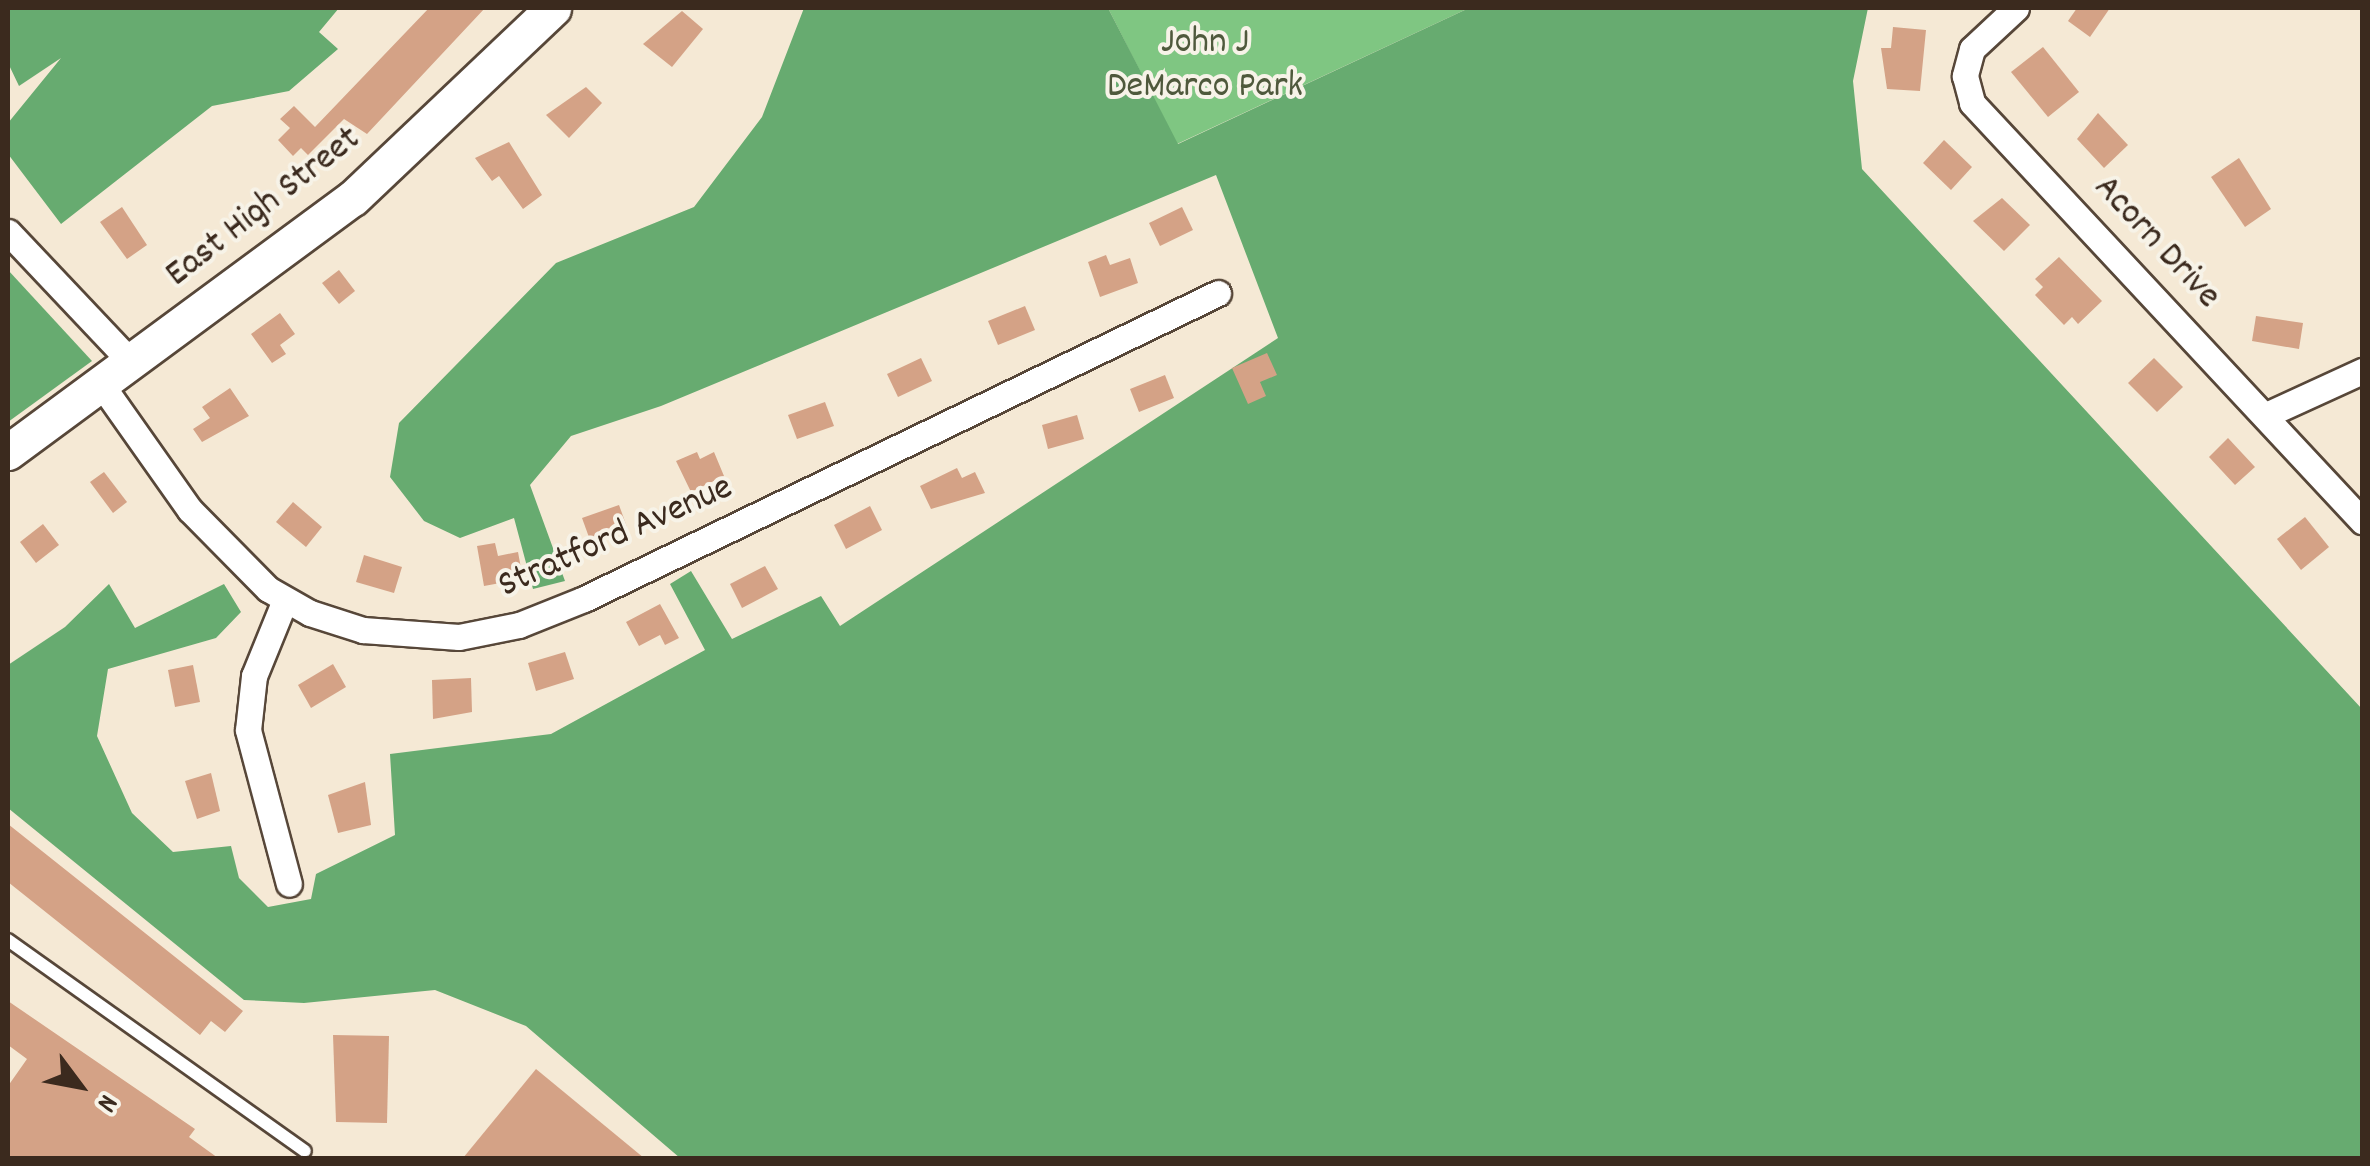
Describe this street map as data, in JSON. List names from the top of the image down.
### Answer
{
  "streets": {
    "main road": ["East High Street"],
    "street": ["Acorn Drive", "Stratford Avenue"]
  },
  "crossings": [
    ["East High Street", "Stratford Avenue"]
  ],
  "parks": ["John J DeMarco Park"],
  "north": "bottom right"
}
